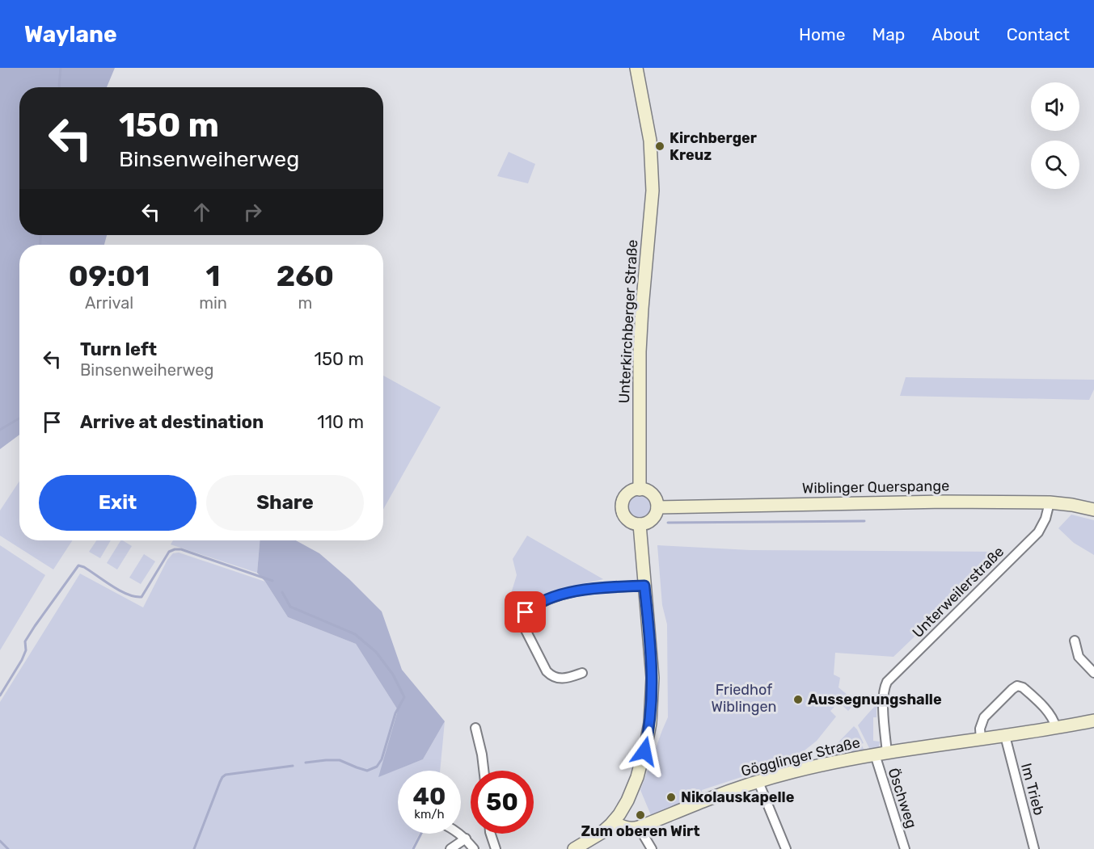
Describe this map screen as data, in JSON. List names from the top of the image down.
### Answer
{
  "streets": {
    "main road": ["Unterkirchberger Straße", "Wiblinger Querspange", "Gögglinger Straße"],
    "street": ["Unterweilerstraße", "Im Trieb", "Öschweg"]
  },
  "crossings": [
    ["Unterkirchberger Straße", "Wiblinger Querspange"],
    ["Wiblinger Querspange", "Unterweilerstraße"],
    ["Unterweilerstraße", "Gögglinger Straße"],
    ["Gögglinger Straße", "Im Trieb"],
    ["Gögglinger Straße", "Öschweg"]
  ],
  "parks": ["Friedhof Wiblingen"],
  "places": [
    "Kirchberger Kreuz",
    "Aussegnungshalle",
    "Nikolauskapelle",
    "Zum oberen Wirt"
  ],
  "page": {
    "header": "Waylane",
    "nav": [
      "Home",
      "Map",
      "About",
      "Contact"
    ],
    "turn": ["150 m", "Binsenweiherweg"],
    "eta": [
      "09:01",
      "Arrival",
      "1",
      "min",
      "260",
      "m"
    ],
    "list": [
      {
        "name": "Turn left",
        "note": "Binsenweiherweg",
        "value": "150 m"
      },
      {
        "name": "Arrive at destination",
        "value": "110 m"
      }
    ],
    "buttons": ["Exit", "Share"],
    "speed": "40 km/h",
    "limit": "50"
  }
}
